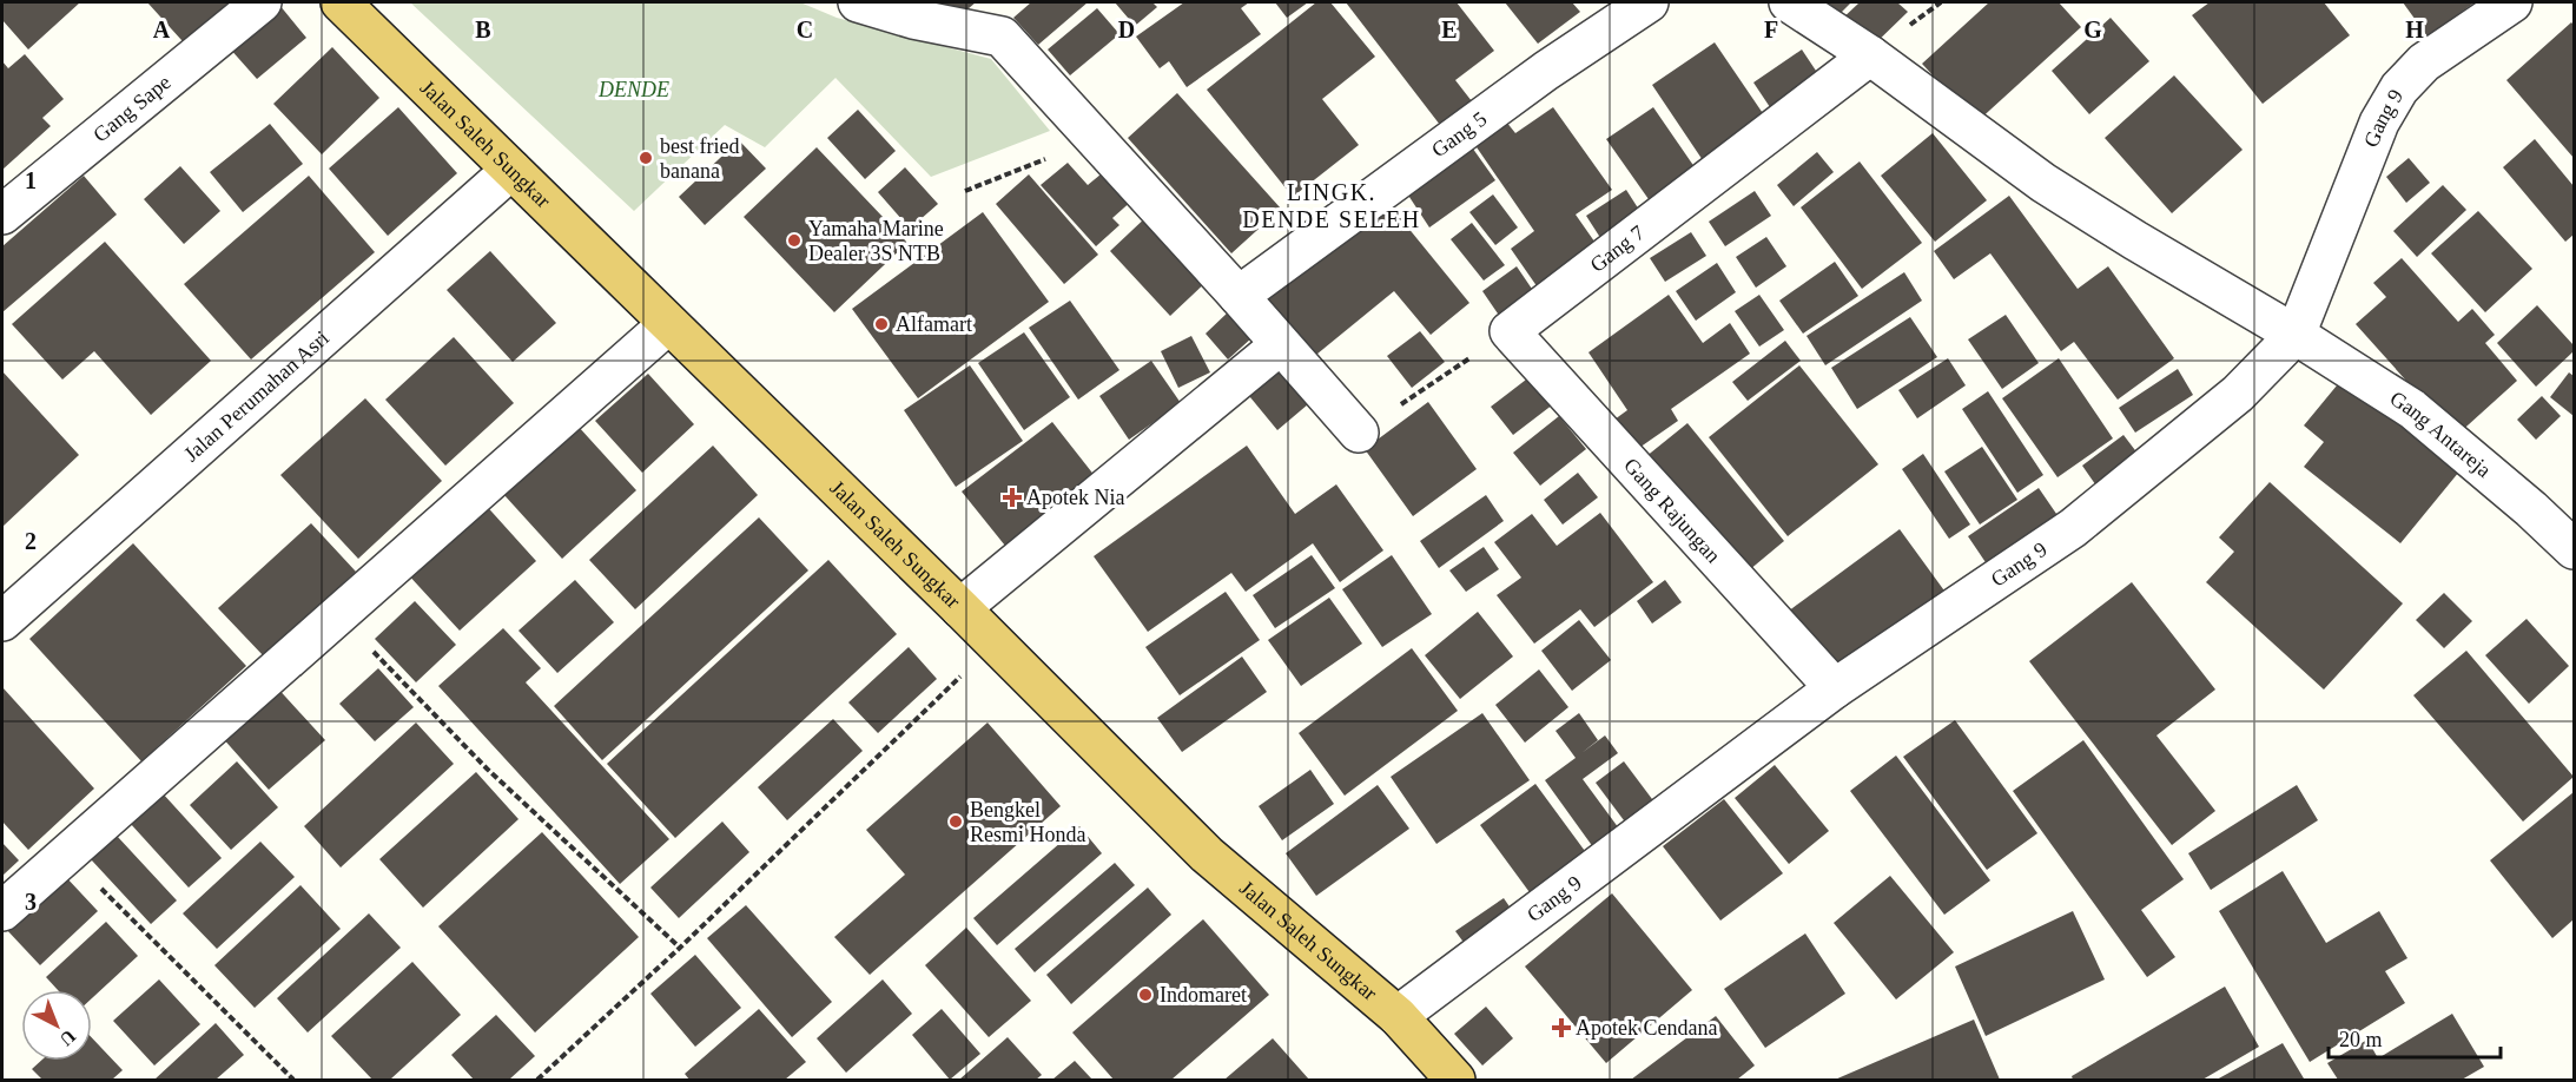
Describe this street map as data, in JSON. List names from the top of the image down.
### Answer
{
  "streets": {
    "highway": ["Jalan Saleh Sungkar"],
    "street": [
      "Gang Sape",
      "Gang 9",
      "Gang 5",
      "Gang 7",
      "Jalan Perumahan Asri",
      "Gang Antareja",
      "Gang Rajungan"
    ]
  },
  "crossings": [
    ["Gang 9", "Jalan Saleh Sungkar"],
    ["Gang 9", "Gang Antareja"],
    ["Gang 9", "Gang Rajungan"],
    ["Jalan Saleh Sungkar", "Jalan Perumahan Asri"],
    ["Gang 7", "Gang Antareja"],
    ["Gang 7", "Gang Rajungan"]
  ],
  "districts": ["LINGK. DENDE SELEH"],
  "parks": ["DENDE"],
  "places": {
    "other": [
      "best fried banana",
      "Yamaha Marine Dealer 3S NTB",
      "Alfamart",
      "Bengkel Resmi Honda",
      "Indomaret"
    ],
    "health": ["Apotek Nia", "Apotek Cendana"]
  },
  "scale_bar": "20 m",
  "north": "bottom right",
  "grid": {
    "columns": [
      "A",
      "B",
      "C",
      "D",
      "E",
      "F",
      "G",
      "H"
    ],
    "rows": ["1", "2", "3"]
  }
}
